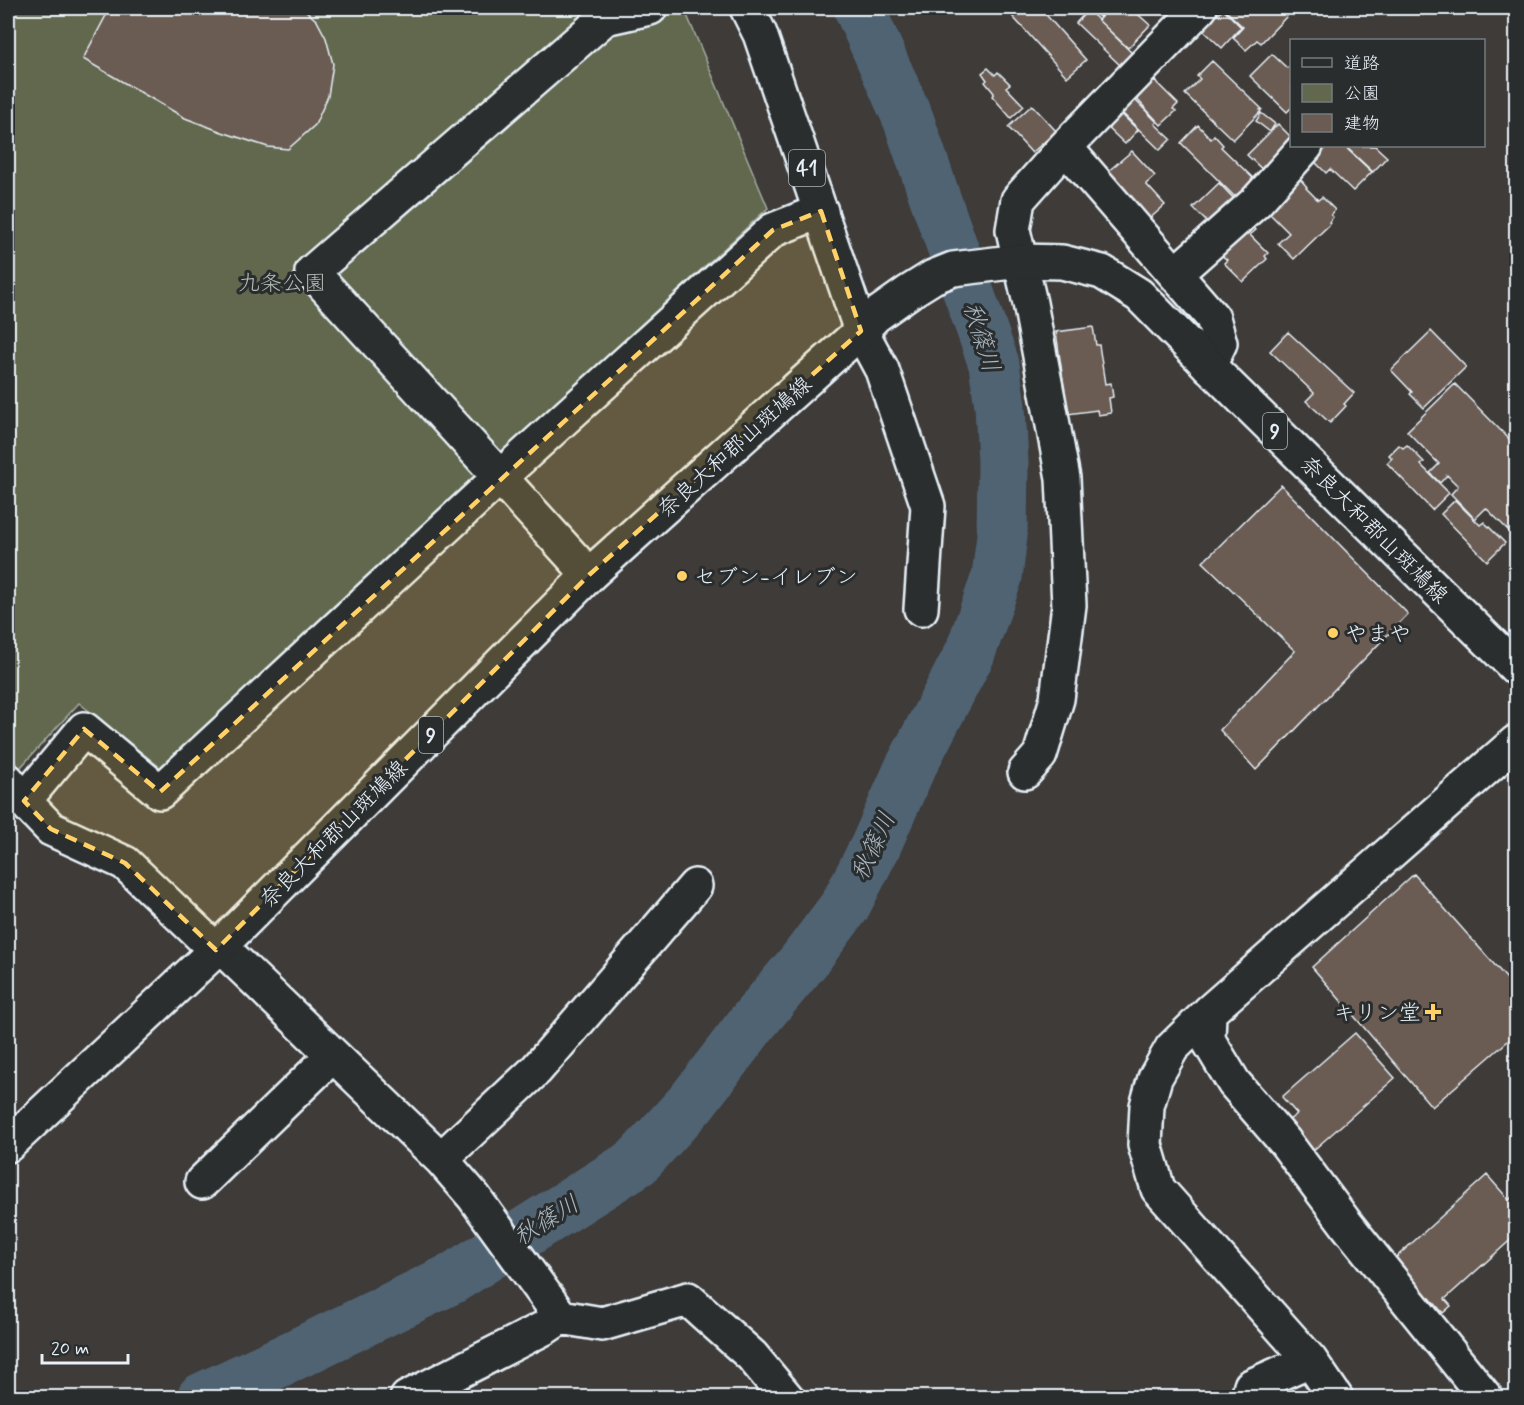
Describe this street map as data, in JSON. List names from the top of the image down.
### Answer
{
  "streets": {
    "street": ["41", "9", "奈良大和郡山斑鳩線"]
  },
  "crossings": [
    ["41", "奈良大和郡山斑鳩線"]
  ],
  "water": ["秋篠川"],
  "parks": ["九条公園"],
  "places": {
    "other": ["セブン-イレブン", "やまや"],
    "health": ["キリン堂"]
  },
  "legend": ["道路", "公園", "建物"],
  "scale_bar": "20 m"
}
